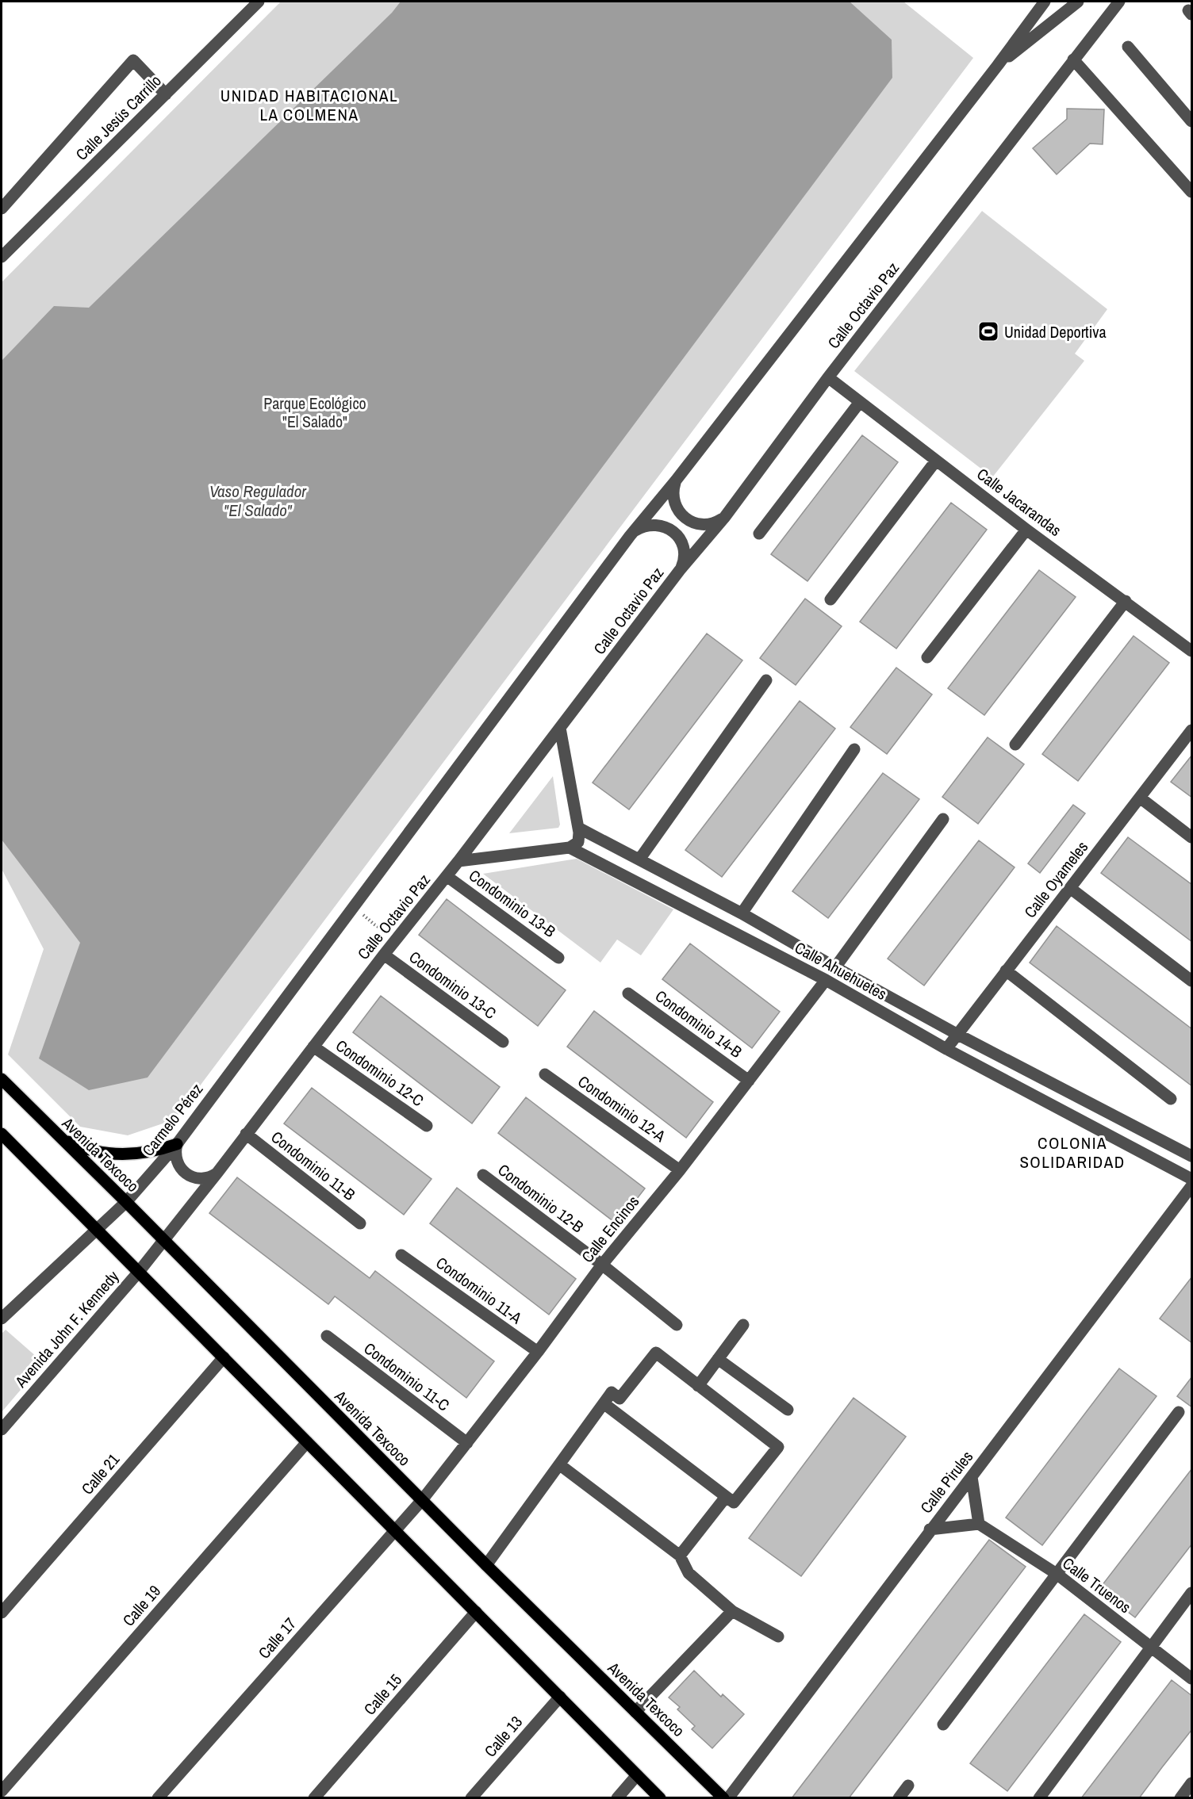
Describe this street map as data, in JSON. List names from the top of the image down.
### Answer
{
  "streets": {
    "main road": ["Avenida Texcoco"],
    "street": [
      "Calle Jesús Carrillo",
      "Calle Octavio Paz",
      "Calle Jacarandas",
      "Calle Oyameles",
      "Condominio 13-B",
      "Calle Ahuehuetes",
      "Condominio 13-C",
      "Condominio 14-B",
      "Condominio 12-C",
      "Condominio 12-A",
      "Carmelo Pérez",
      "Condominio 11-B",
      "Condominio 12-B",
      "Calle Encinos",
      "Condominio 11-A",
      "Avenida John F. Kennedy",
      "Condominio 11-C",
      "Calle 21",
      "Calle Pirules",
      "Calle Truenos",
      "Calle 19",
      "Calle 17",
      "Calle 15",
      "Calle 13"
    ]
  },
  "crossings": [
    ["Calle Octavio Paz", "Calle Jacarandas"],
    ["Calle Octavio Paz", "Condominio 13-B"],
    ["Calle Octavio Paz", "Condominio 13-C"],
    ["Calle Octavio Paz", "Condominio 12-C"],
    ["Calle Octavio Paz", "Avenida Texcoco"],
    ["Calle Octavio Paz", "Condominio 11-B"],
    ["Calle Oyameles", "Calle Ahuehuetes"],
    ["Calle Ahuehuetes", "Calle Encinos"],
    ["Condominio 14-B", "Calle Encinos"],
    ["Condominio 12-A", "Calle Encinos"],
    ["Carmelo Pérez", "Avenida Texcoco"],
    ["Avenida Texcoco", "Calle Encinos"],
    ["Avenida Texcoco", "Calle 17"],
    ["Condominio 12-B", "Calle Encinos"],
    ["Calle Encinos", "Condominio 11-A"],
    ["Calle Encinos", "Condominio 11-C"],
    ["Calle Encinos", "Calle 17"]
  ],
  "districts": ["UNIDAD HABITACIONAL LA COLMENA", "COLONIA SOLIDARIDAD"],
  "water": ["Vaso Regulador \"El Salado\""],
  "parks": ["Parque Ecológico \"El Salado\""],
  "places": {
    "sports": ["Unidad Deportiva"]
  }
}
